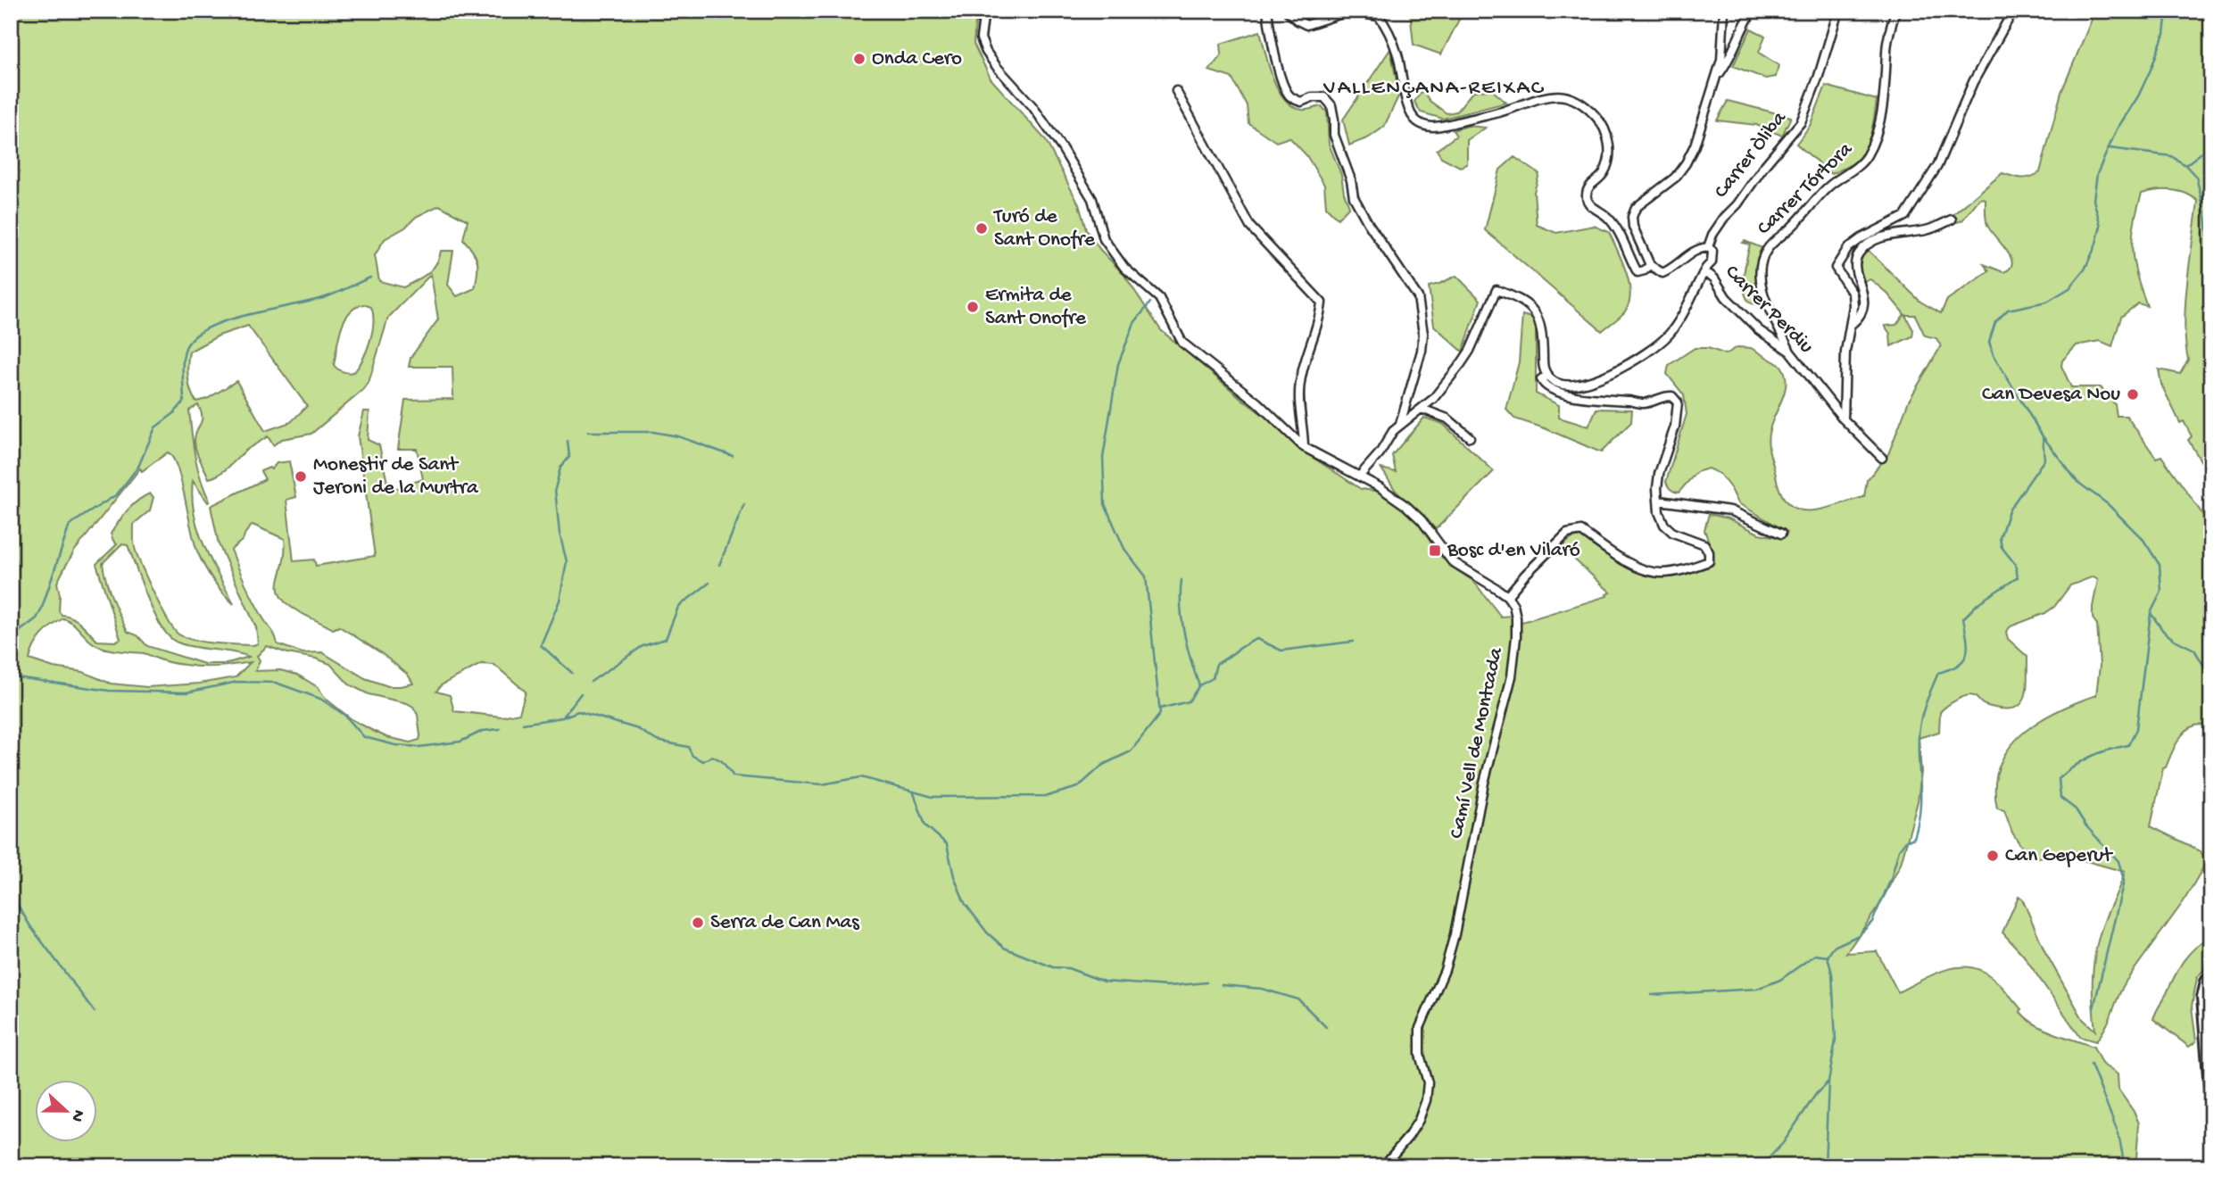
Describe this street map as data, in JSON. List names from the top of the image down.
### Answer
{
  "streets": {
    "street": [
      "Carrer Òliba",
      "Carrer Tórtora",
      "Carrer Perdiu",
      "Camí Vell de Montcada"
    ]
  },
  "crossings": [
    ["Carrer Òliba", "Carrer Perdiu"],
    ["Carrer Tórtora", "Carrer Perdiu"]
  ],
  "districts": ["VALLENÇANA-REIXAC"],
  "places": {
    "other": [
      "Onda Cero",
      "Turó de Sant Onofre",
      "Ermita de Sant Onofre",
      "Can Devesa Nou",
      "Monestir de Sant Jeroni de la Murtra",
      "Can Geperut",
      "Serra de Can Mas"
    ],
    "transit": ["Bosc d'en Vilaró"]
  },
  "north": "right"
}
